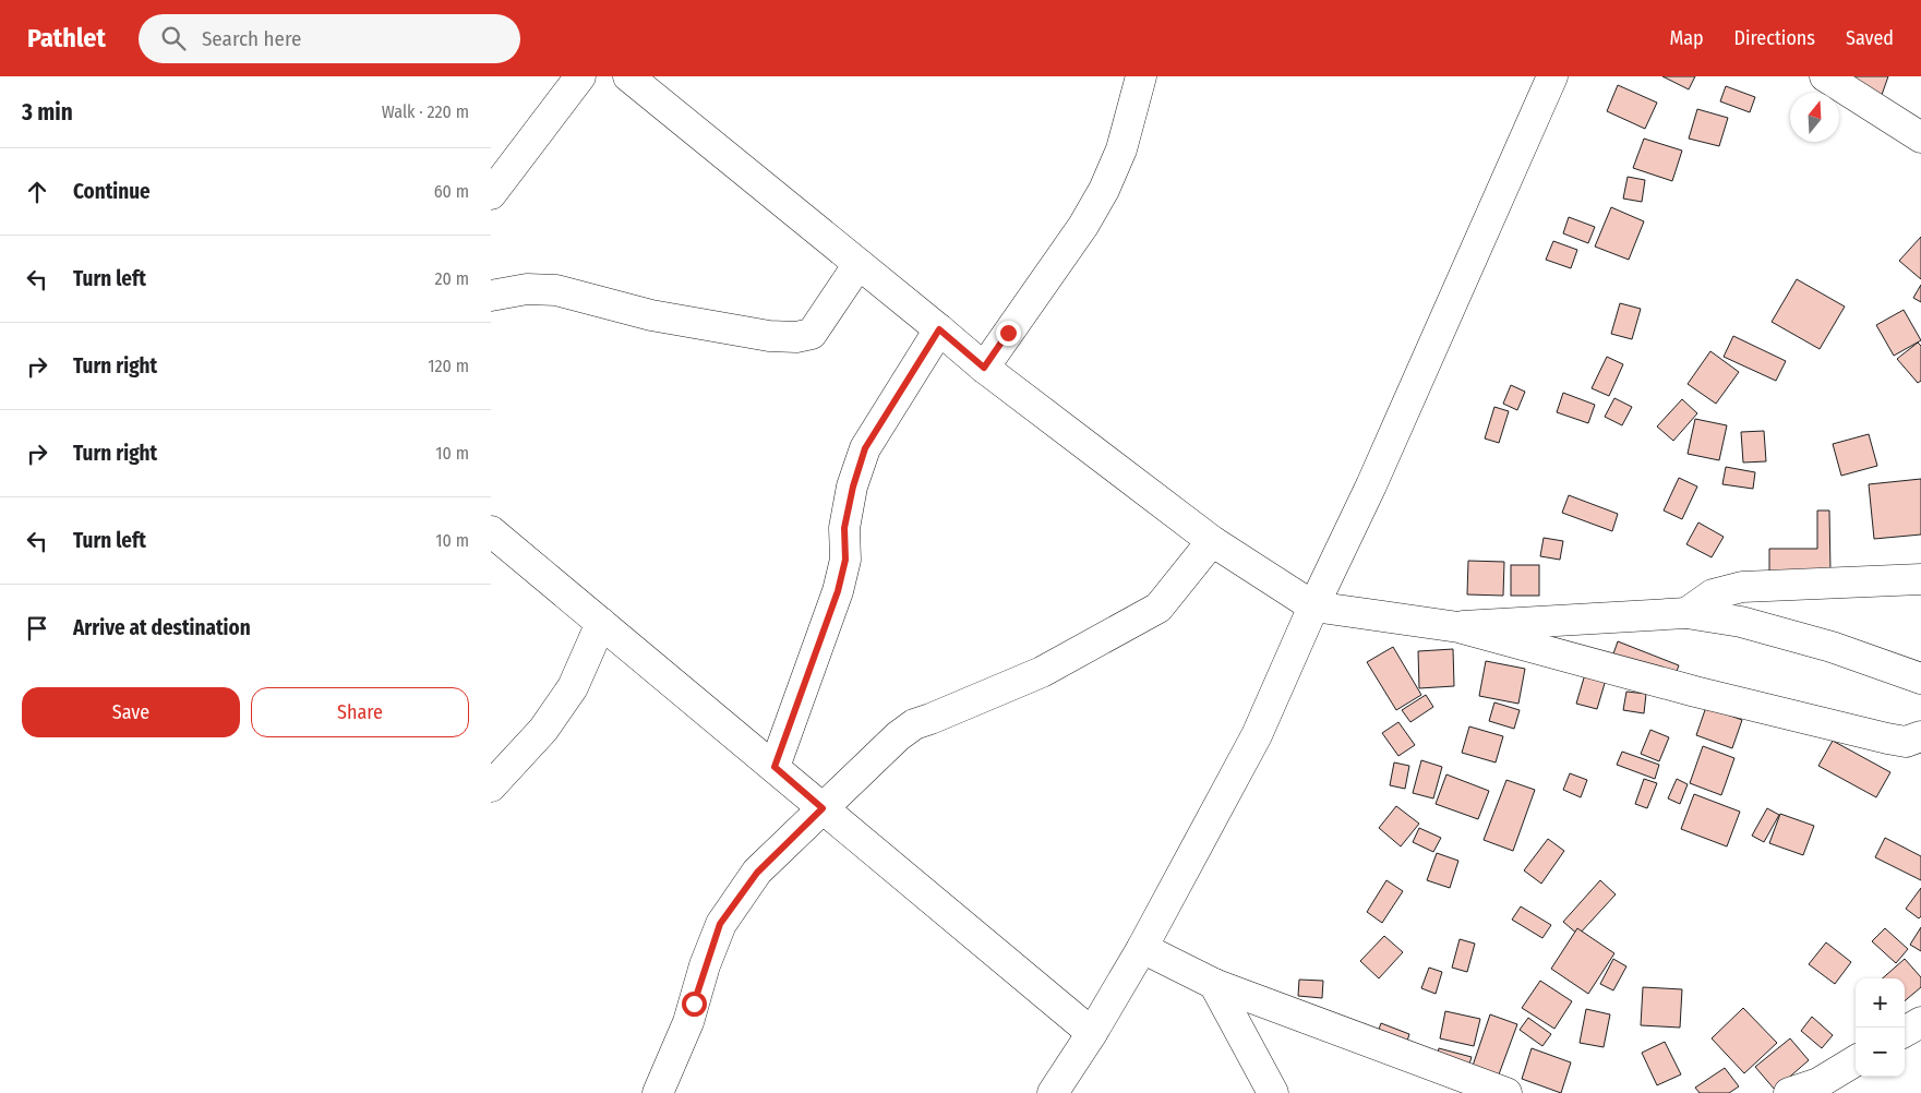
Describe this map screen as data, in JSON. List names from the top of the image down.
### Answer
{
  "north": "top",
  "page": {
    "header": "Pathlet",
    "search": "Search here",
    "nav": ["Map", "Directions", "Saved"],
    "heading": ["3 min", "Walk · 220 m"],
    "list": [
      ["Continue", "60 m"],
      ["Turn left", "20 m"],
      ["Turn right", "120 m"],
      ["Turn right", "10 m"],
      ["Turn left", "10 m"],
      "Arrive at destination"
    ],
    "buttons": ["Save", "Share"],
    "map_buttons": ["+", "−"]
  }
}
